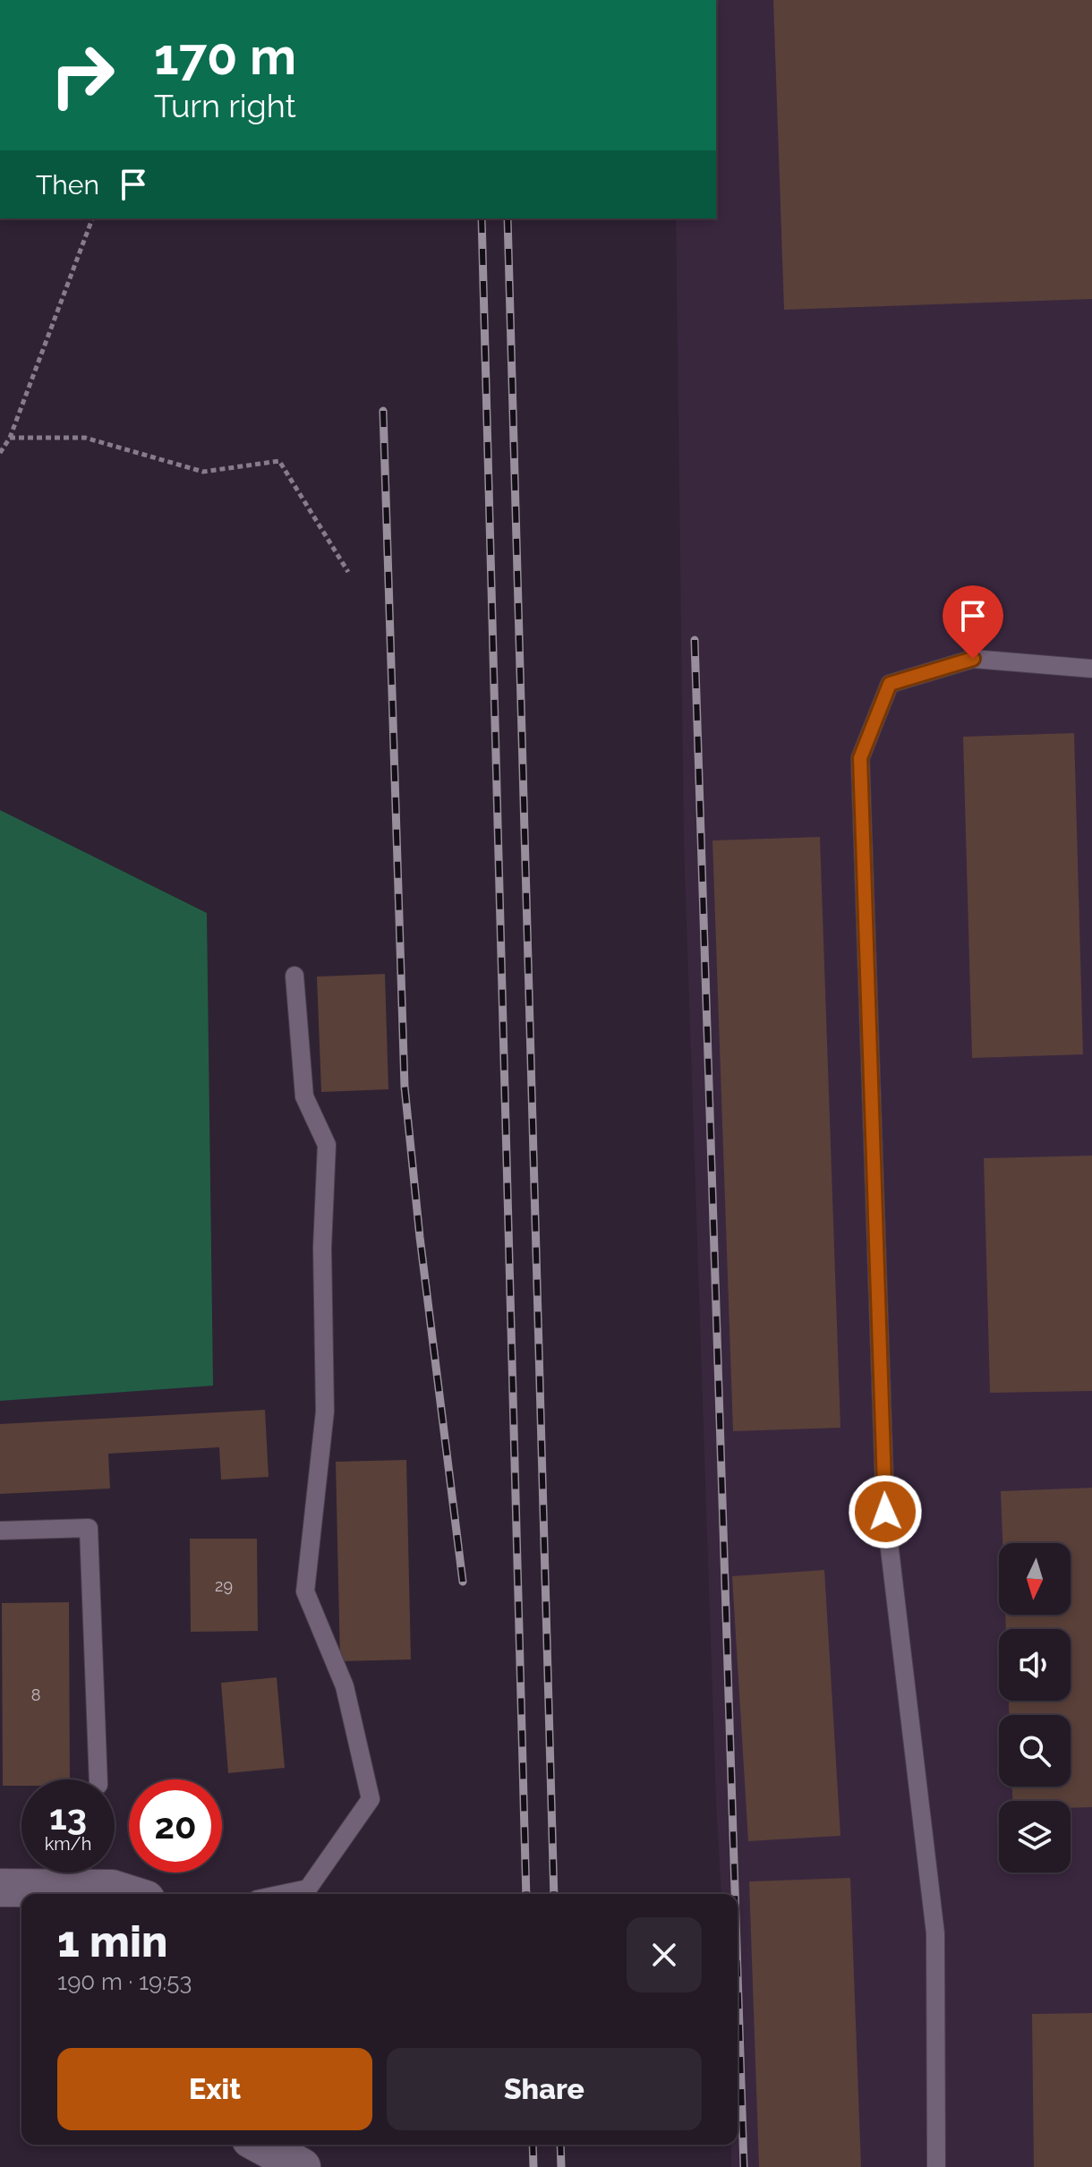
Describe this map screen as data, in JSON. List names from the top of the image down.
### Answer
{
  "house_numbers": ["29", "8"],
  "north": "bottom",
  "page": {
    "turn": ["170 m", "Turn right"],
    "then": "Then",
    "speed": "13 km/h",
    "limit": "20",
    "heading": ["1 min", "190 m · 19:53"],
    "buttons": ["Exit", "Share"]
  }
}
